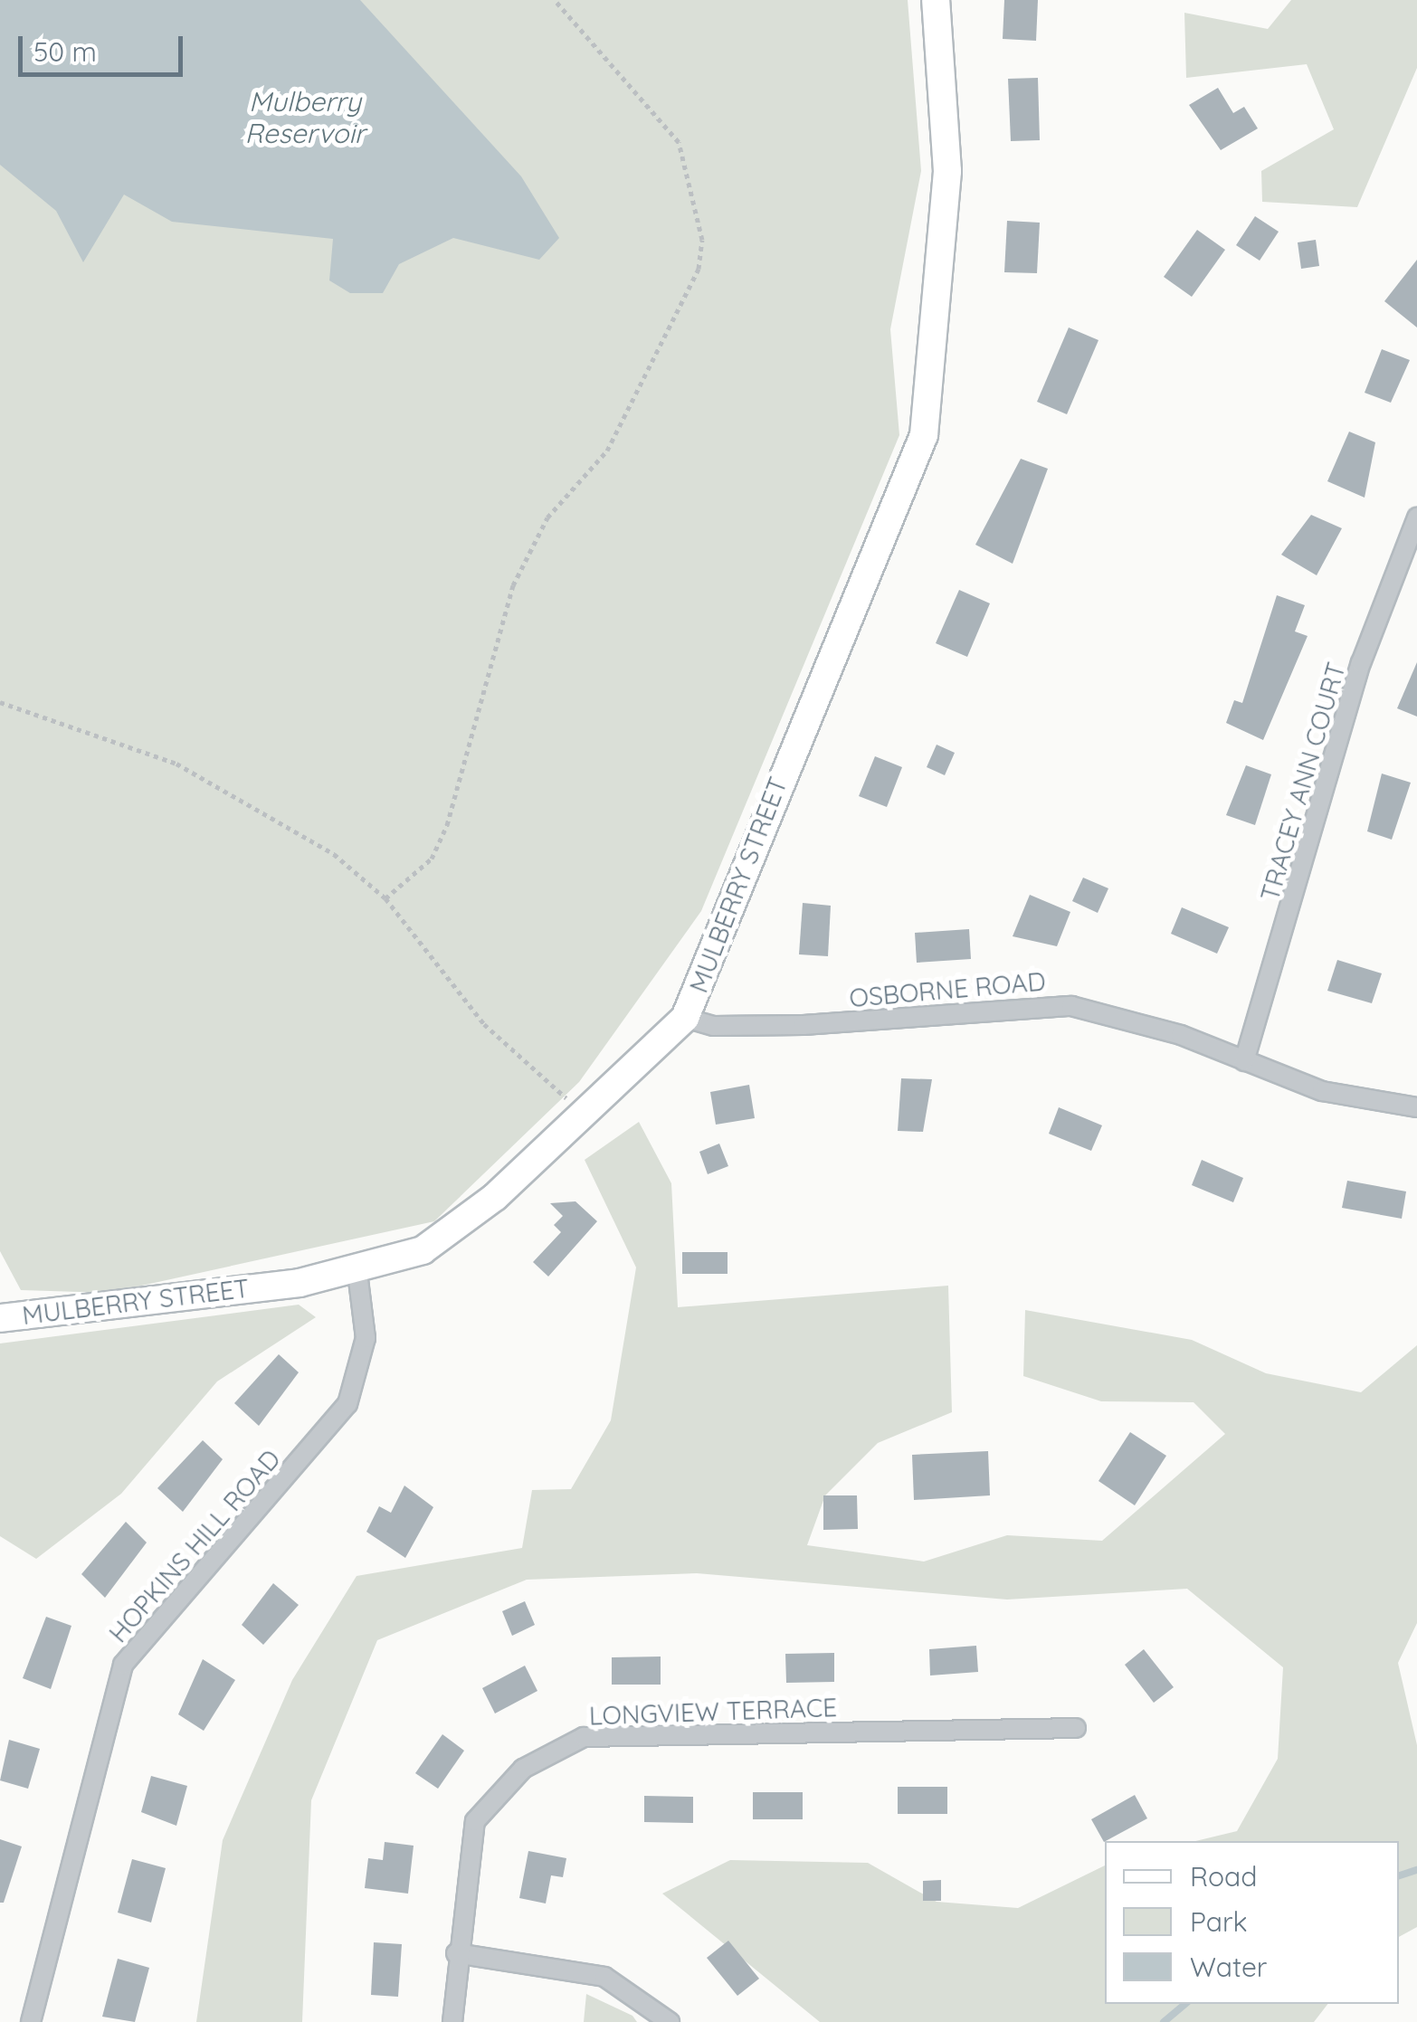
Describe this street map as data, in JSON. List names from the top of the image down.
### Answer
{
  "streets": {
    "street": [
      "TRACEY ANN COURT",
      "MULBERRY STREET",
      "OSBORNE ROAD",
      "HOPKINS HILL ROAD",
      "LONGVIEW TERRACE"
    ]
  },
  "crossings": [
    ["TRACEY ANN COURT", "OSBORNE ROAD"],
    ["MULBERRY STREET", "OSBORNE ROAD"],
    ["MULBERRY STREET", "HOPKINS HILL ROAD"]
  ],
  "water": ["Mulberry Reservoir"],
  "legend": ["Road", "Park", "Water"],
  "scale_bar": "50 m"
}
